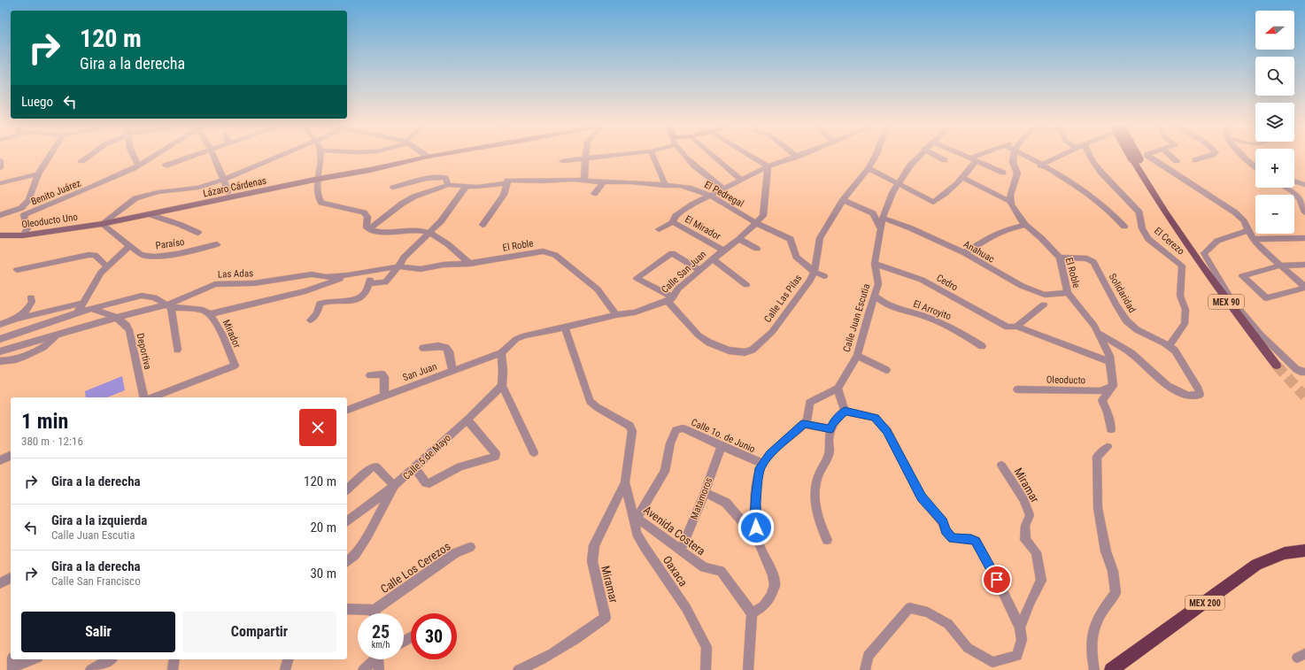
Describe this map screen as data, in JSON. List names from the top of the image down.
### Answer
{
  "streets": {
    "highway": ["MEX 200"],
    "main road": ["MEX 90"],
    "street": [
      "Lázaro Cárdenas",
      "Benito Juárez",
      "El Pedregal",
      "Oleoducto Uno",
      "El Mirador",
      "El Cerezo",
      "Paraíso",
      "El Roble",
      "Anahuac",
      "Calle San Juan",
      "Las Adas",
      "Cedro",
      "Solidaridad",
      "Calle Las Pilas",
      "El Arroyito",
      "Calle Juan Escutia",
      "Mirador",
      "Deportiva",
      "San Juan",
      "Oleoducto",
      "Calle 1o. de Junio",
      "Calle 5 de Mayo",
      "Miramar",
      "Matamoros",
      "Avenida Costera",
      "Calle Los Cerezos",
      "Oaxaca"
    ]
  },
  "crossings": [
    ["Lázaro Cárdenas", "Oleoducto Uno"],
    ["Lázaro Cárdenas", "Paraíso"],
    ["Benito Juárez", "Oleoducto Uno"],
    ["El Pedregal", "Calle San Juan"],
    ["El Pedregal", "Calle Las Pilas"],
    ["Oleoducto Uno", "Paraíso"],
    ["El Mirador", "Calle San Juan"],
    ["El Cerezo", "Solidaridad"],
    ["El Roble", "Anahuac"],
    ["El Roble", "Calle San Juan"],
    ["El Roble", "Las Adas"],
    ["El Roble", "Solidaridad"],
    ["El Roble", "Oleoducto"],
    ["Anahuac", "Calle Juan Escutia"],
    ["Calle San Juan", "Calle Las Pilas"],
    ["Calle San Juan", "San Juan"],
    ["Las Adas", "Mirador"],
    ["Las Adas", "Deportiva"],
    ["Cedro", "Calle Juan Escutia"],
    ["El Arroyito", "Calle Juan Escutia"],
    ["Mirador", "Deportiva"],
    ["Calle 1o. de Junio", "Matamoros"],
    ["Calle 1o. de Junio", "Avenida Costera"],
    ["Calle 1o. de Junio", "Oaxaca"],
    ["Miramar", "Oaxaca"],
    ["Matamoros", "Avenida Costera"],
    ["Avenida Costera", "Oaxaca"]
  ],
  "north": "left",
  "page": {
    "map_buttons": ["+", "−"],
    "turn": ["120 m", "Gira a la derecha"],
    "then": "Luego",
    "heading": ["1 min", "380 m · 12:16"],
    "list": [
      {
        "name": "Gira a la derecha",
        "value": "120 m"
      },
      {
        "name": "Gira a la izquierda",
        "note": "Calle Juan Escutia",
        "value": "20 m"
      },
      {
        "name": "Gira a la derecha",
        "note": "Calle San Francisco",
        "value": "30 m"
      }
    ],
    "buttons": ["Salir", "Compartir"],
    "speed": "25 km/h",
    "limit": "30"
  }
}
